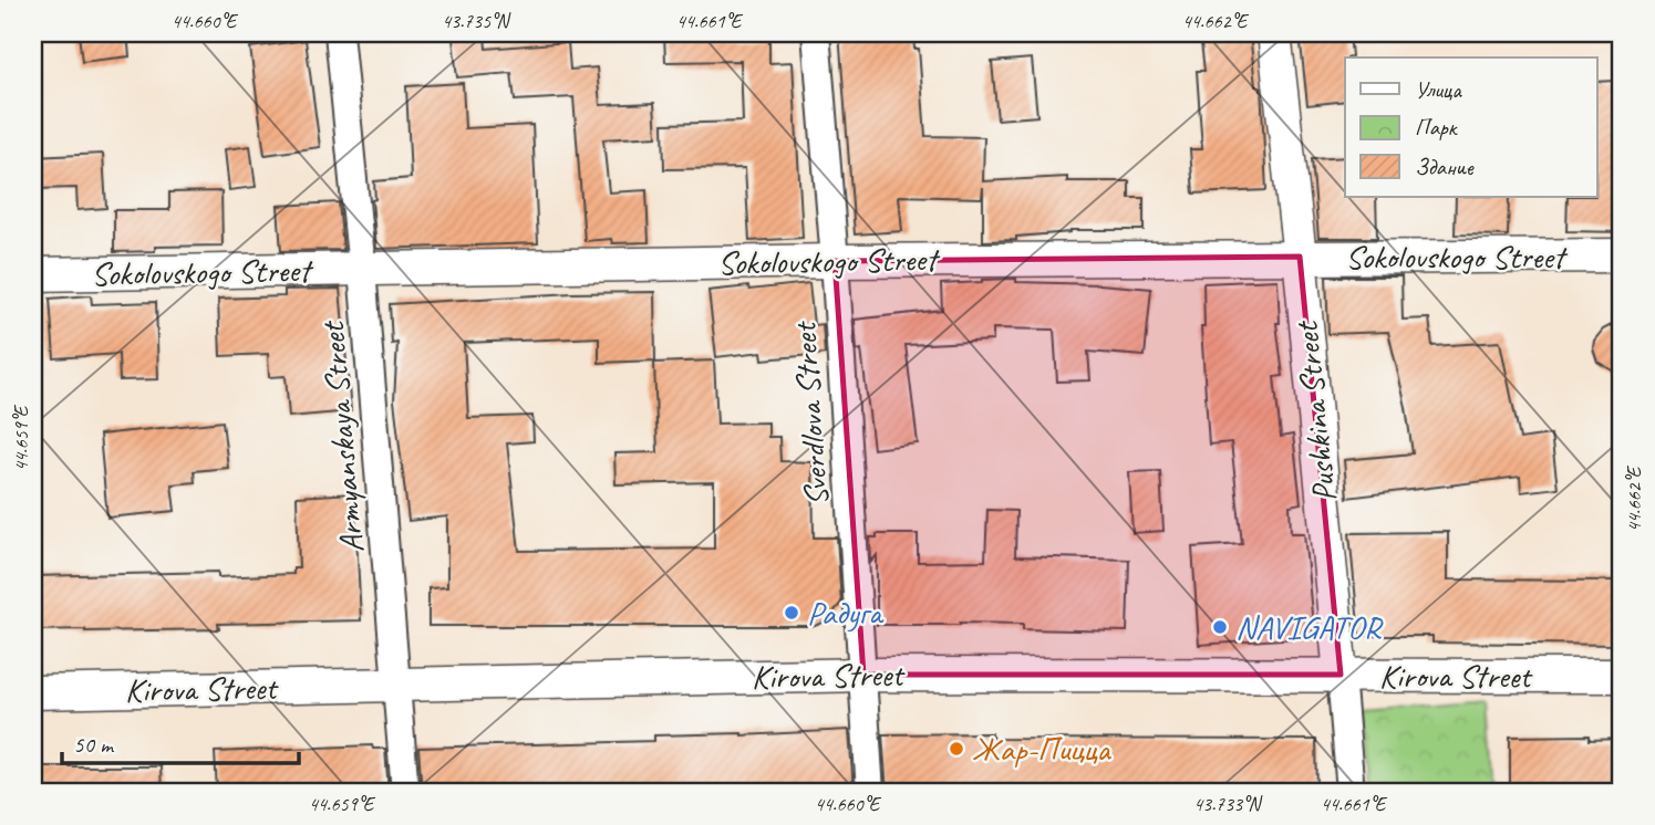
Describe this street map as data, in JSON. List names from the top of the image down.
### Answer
{
  "streets": {
    "street": [
      "Sokolovskogo Street",
      "Pushkina Street",
      "Sverdlova Street",
      "Armyanskaya Street",
      "Kirova Street"
    ]
  },
  "crossings": [
    ["Sokolovskogo Street", "Pushkina Street"],
    ["Sokolovskogo Street", "Sverdlova Street"],
    ["Sokolovskogo Street", "Armyanskaya Street"],
    ["Pushkina Street", "Kirova Street"],
    ["Sverdlova Street", "Kirova Street"],
    ["Armyanskaya Street", "Kirova Street"]
  ],
  "places": ["Радуга", "NAVIGATOR", "Жар-Пицца"],
  "legend": ["Улица", "Парк", "Здание"],
  "scale_bar": "50 m",
  "coordinates": [
    "44.660°E",
    "43.735°N",
    "44.661°E",
    "44.662°E",
    "44.659°E",
    "43.733°N"
  ]
}
